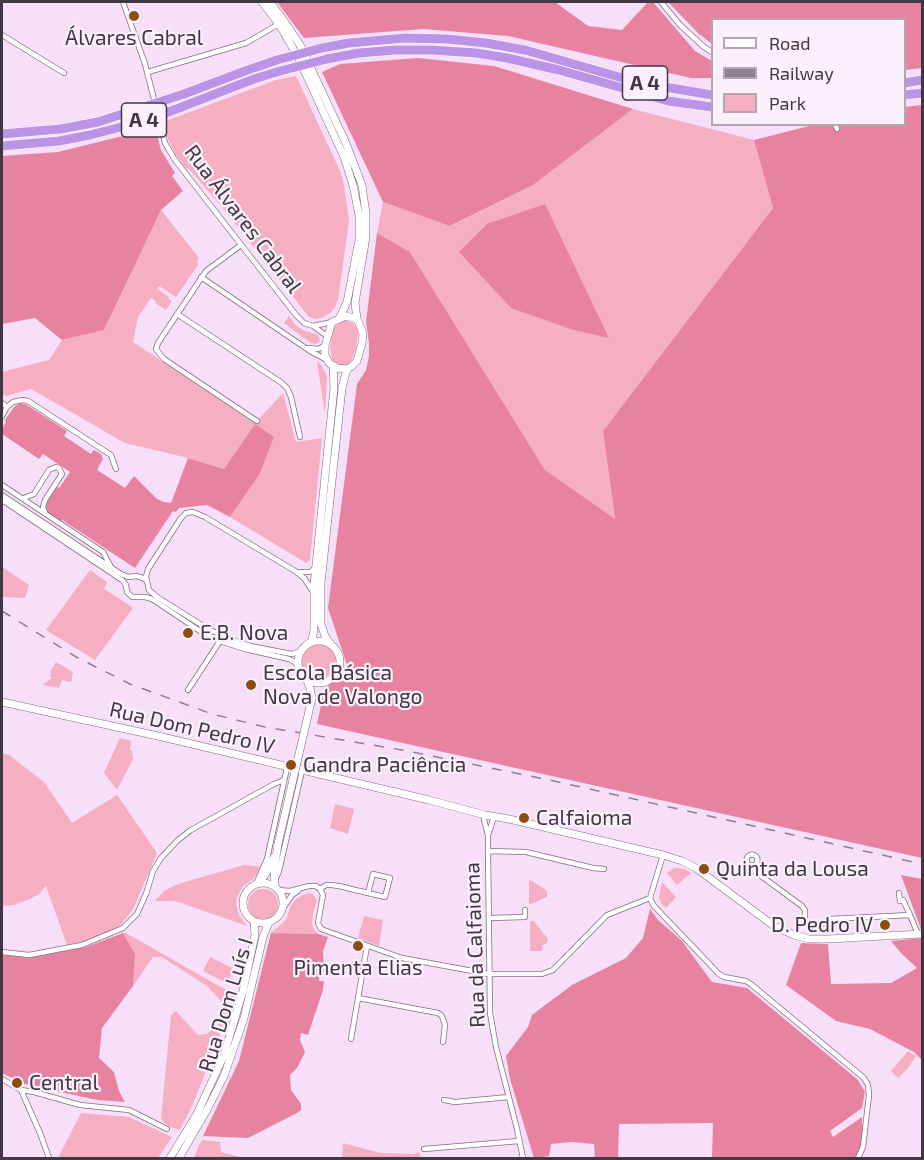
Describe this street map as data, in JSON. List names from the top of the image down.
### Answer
{
  "streets": {
    "highway": ["A 4"],
    "main road": ["Rua Dom Pedro IV", "Rua Dom Luís I"],
    "street": ["Rua Álvares Cabral", "Rua da Calfaioma"]
  },
  "crossings": [
    ["Rua Dom Pedro IV", "Rua da Calfaioma"],
    ["Rua Dom Pedro IV", "Rua Dom Luís I"]
  ],
  "places": [
    "Álvares Cabral",
    "E.B. Nova",
    "Escola Básica Nova de Valongo",
    "Gandra Paciência",
    "Calfaioma",
    "Quinta da Lousa",
    "D. Pedro IV",
    "Pimenta Elias",
    "Central"
  ],
  "legend": ["Road", "Railway", "Park"]
}
